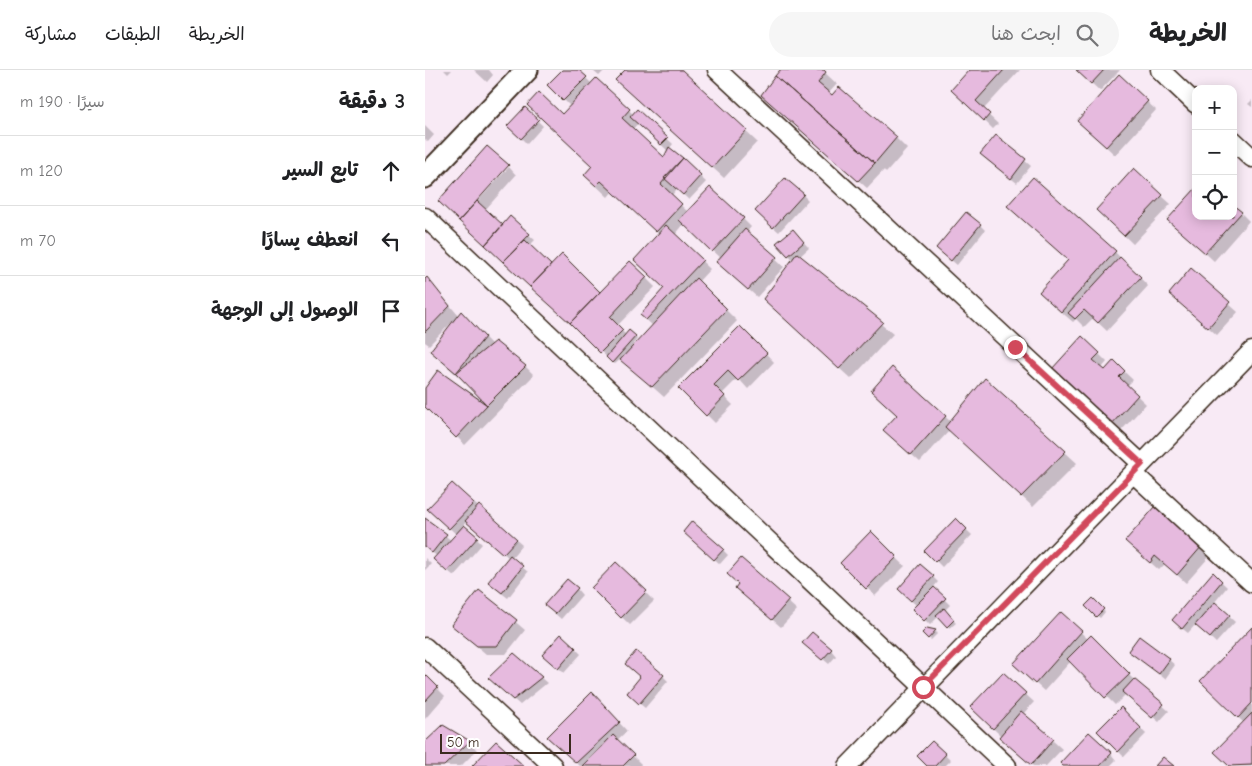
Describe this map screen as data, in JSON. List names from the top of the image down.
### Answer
{
  "scale_bar": "50 m",
  "page": {
    "header": "الخريطة",
    "search": "ابحث هنا",
    "nav": ["الخريطة", "الطبقات", "مشاركة"],
    "heading": ["3 دقيقة", "سيرًا · 190 m"],
    "map_buttons": ["+", "−"],
    "list": [
      ["تابع السير", "120 m"],
      ["انعطف يسارًا", "70 m"],
      "الوصول إلى الوجهة"
    ],
    "scale": "50 m"
  }
}
